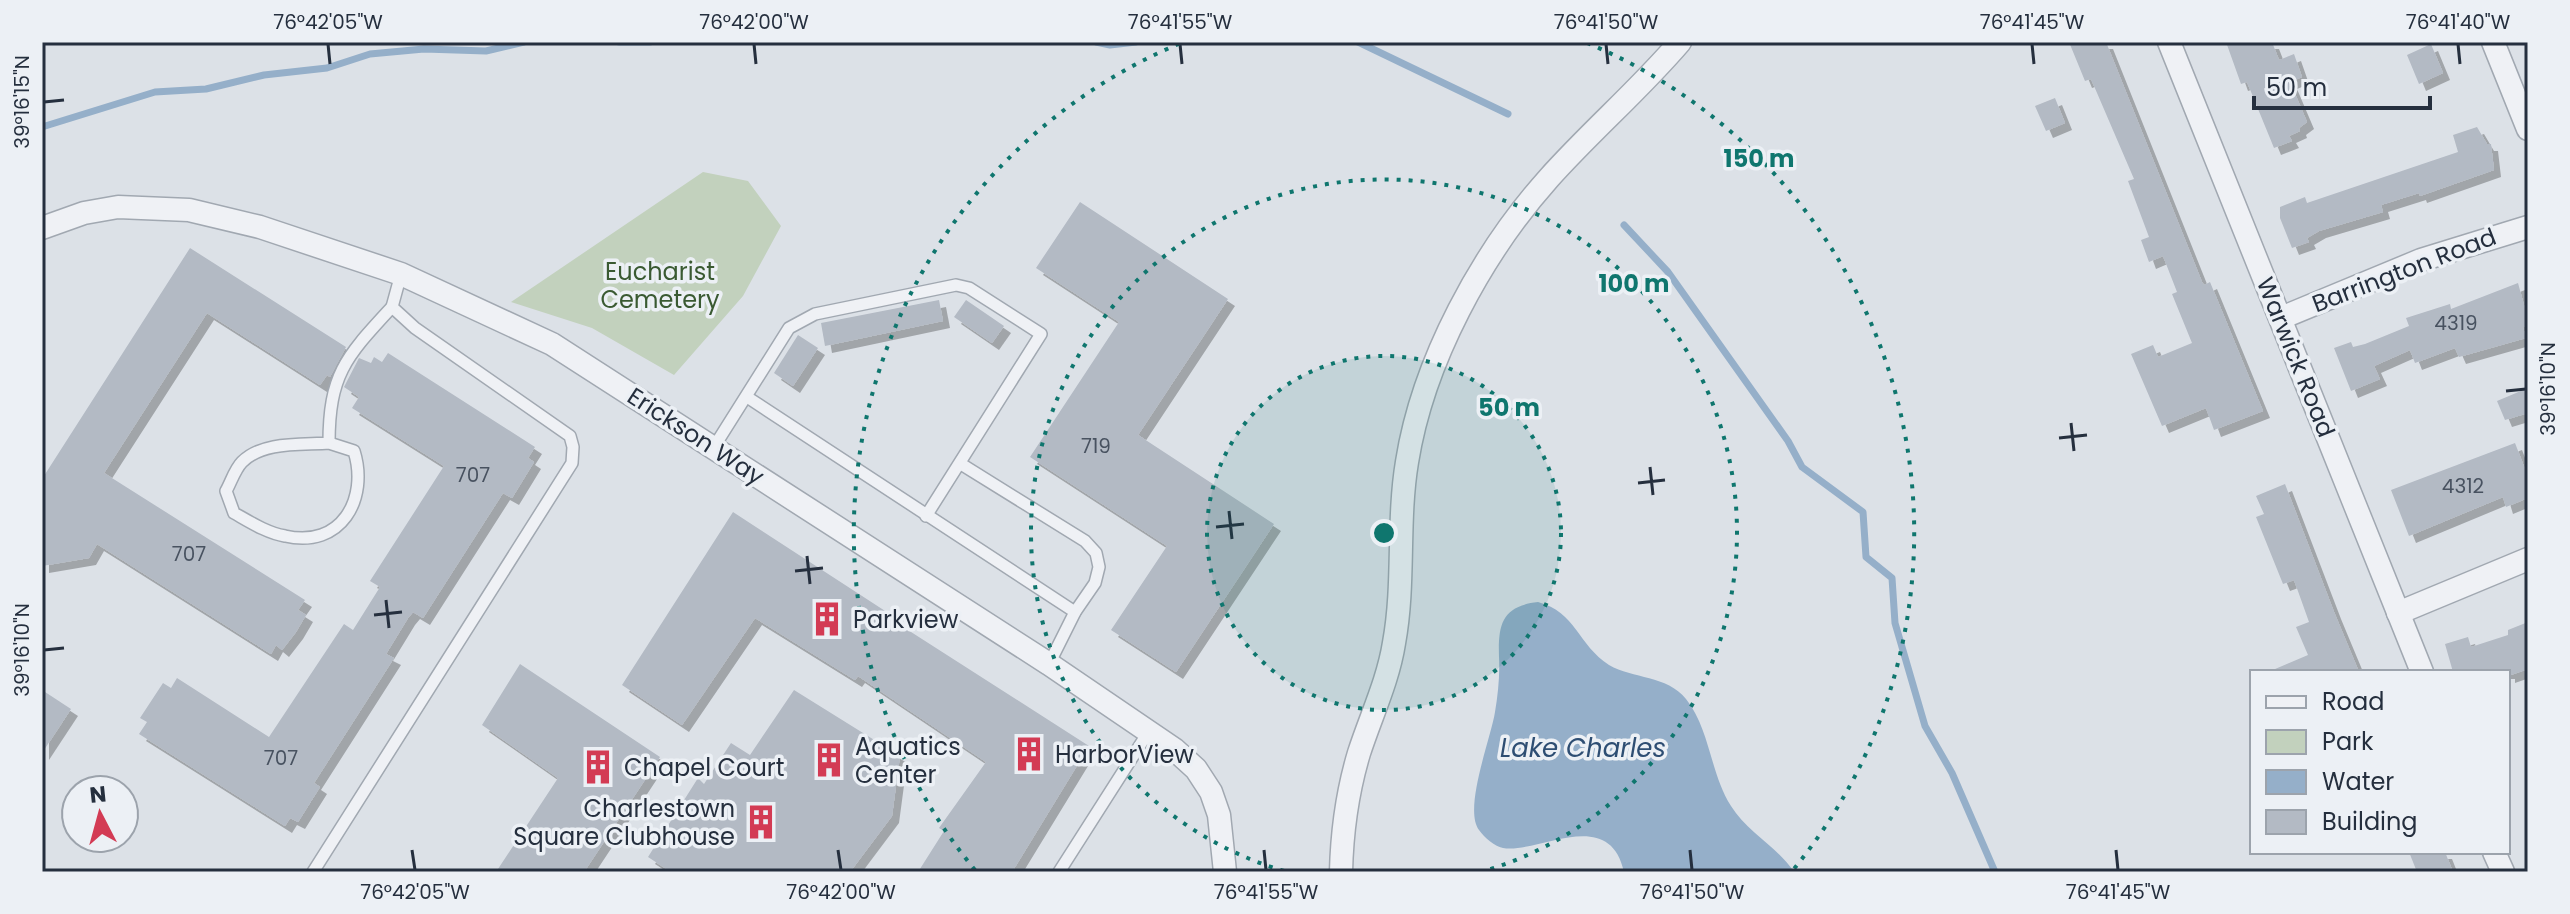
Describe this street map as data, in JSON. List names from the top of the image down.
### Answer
{
  "streets": {
    "street": ["Barrington Road", "Warwick Road", "Erickson Way"]
  },
  "crossings": [
    ["Barrington Road", "Warwick Road"]
  ],
  "water": ["Lake Charles"],
  "parks": ["Eucharist Cemetery"],
  "places": {
    "building": [
      "Parkview",
      "HarborView",
      "Aquatics Center",
      "Chapel Court",
      "Charlestown Square Clubhouse"
    ]
  },
  "house_numbers": [
    "4319",
    "719",
    "707",
    "4312",
    "707",
    "707"
  ],
  "legend": [
    "Road",
    "Park",
    "Water",
    "Building"
  ],
  "scale_bar": "50 m",
  "north": "top",
  "coordinates": [
    "76°42'05\"W",
    "76°42'00\"W",
    "76°41'55\"W",
    "76°41'50\"W",
    "76°41'45\"W",
    "76°41'40\"W",
    "39°16'15\"N",
    "39°16'10\"N"
  ],
  "rings": ["150 m", "100 m", "50 m"]
}
